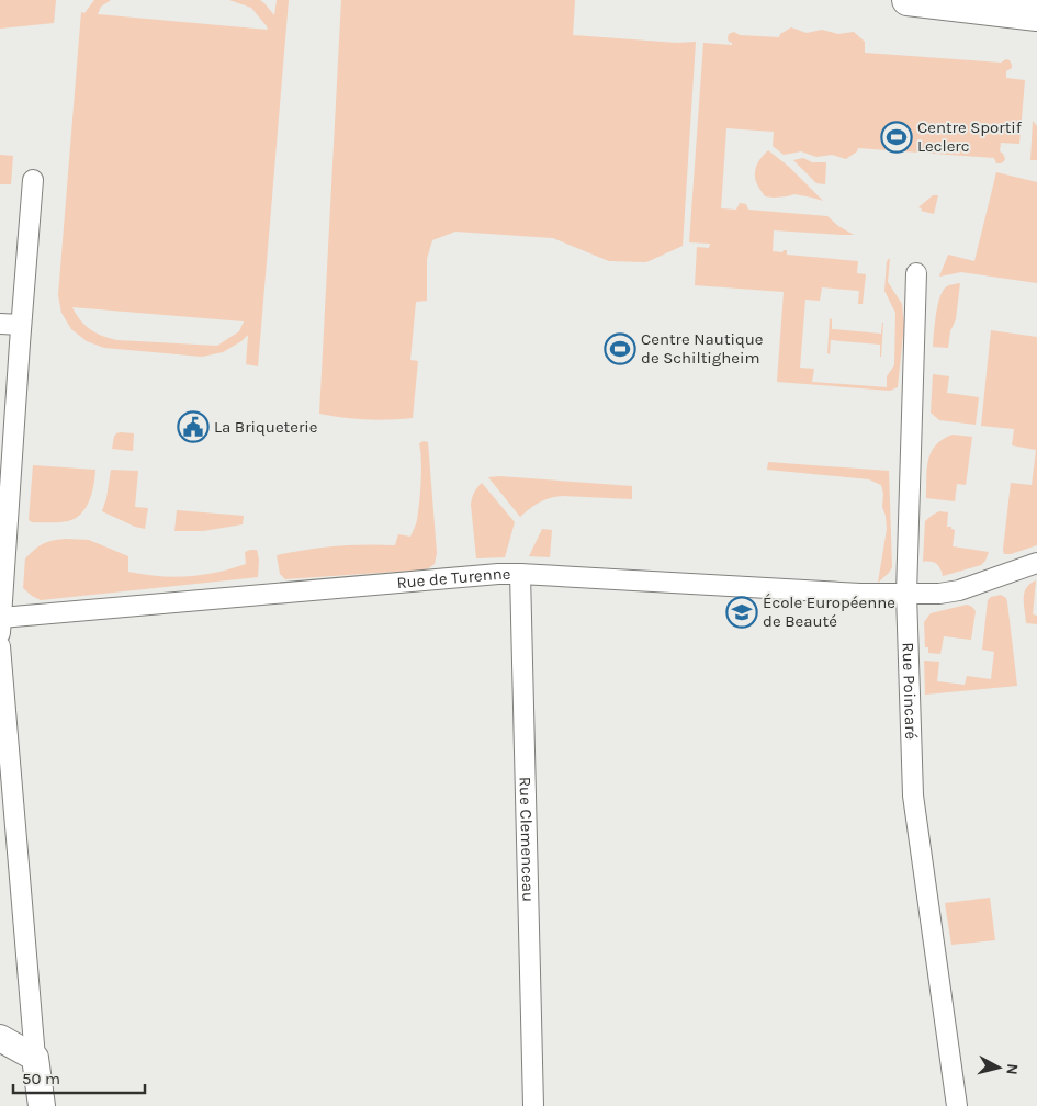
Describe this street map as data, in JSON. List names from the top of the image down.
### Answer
{
  "streets": {
    "street": ["Rue de Turenne", "Rue Poincaré", "Rue Clemenceau"]
  },
  "crossings": [
    ["Rue de Turenne", "Rue Poincaré"],
    ["Rue de Turenne", "Rue Clemenceau"]
  ],
  "places": {
    "sports": ["Centre Sportif Leclerc", "Centre Nautique de Schiltigheim"],
    "public building": ["La Briqueterie"],
    "school or university": ["École Européenne de Beauté"]
  },
  "scale_bar": "50 m",
  "north": "right"
}
